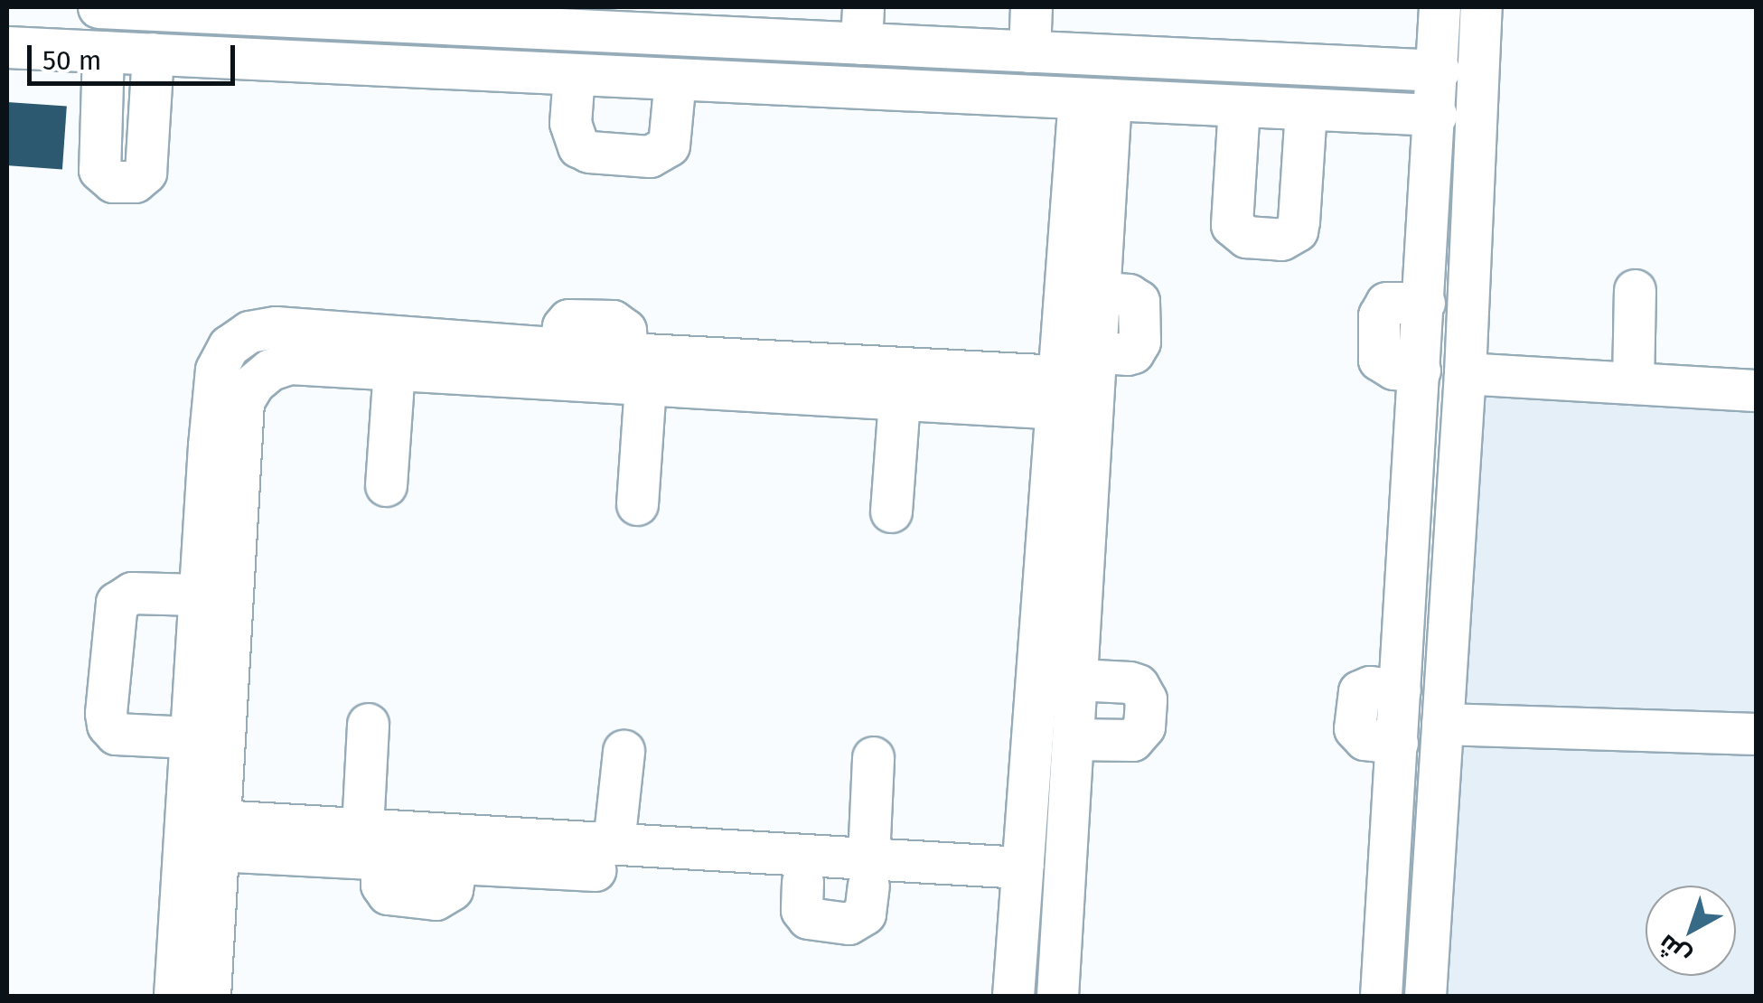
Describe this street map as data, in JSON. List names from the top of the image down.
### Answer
{
  "scale_bar": "50 m",
  "north": "bottom left"
}
